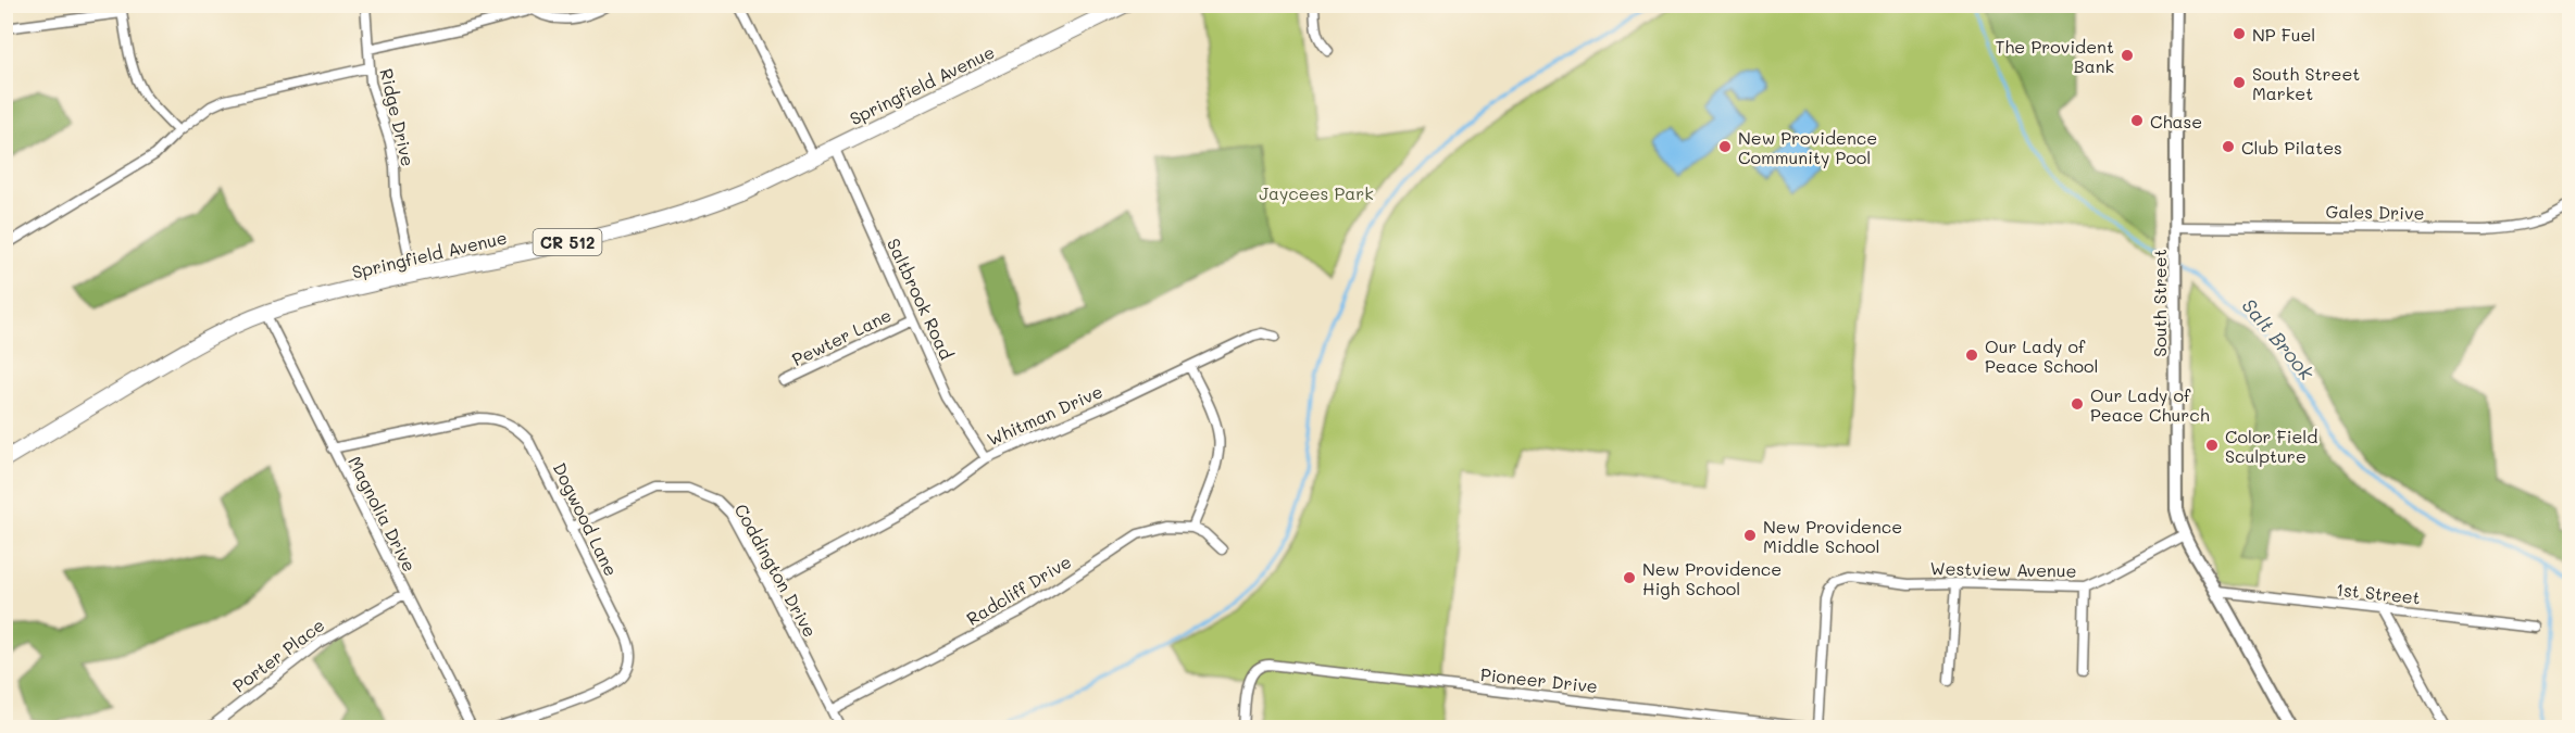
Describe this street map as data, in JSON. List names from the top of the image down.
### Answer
{
  "streets": {
    "main road": ["Springfield Avenue", "CR 512"],
    "street": [
      "Ridge Drive",
      "Gales Drive",
      "Saltbrook Road",
      "South Street",
      "Pewter Lane",
      "Whitman Drive",
      "Magnolia Drive",
      "Dogwood Lane",
      "Westview Avenue",
      "Coddington Drive",
      "Radcliff Drive",
      "1st Street",
      "Porter Place",
      "Pioneer Drive"
    ]
  },
  "crossings": [
    ["Springfield Avenue", "Ridge Drive"],
    ["Springfield Avenue", "Saltbrook Road"],
    ["Springfield Avenue", "Magnolia Drive"],
    ["Gales Drive", "South Street"],
    ["Saltbrook Road", "Pewter Lane"],
    ["Saltbrook Road", "Whitman Drive"],
    ["South Street", "Westview Avenue"],
    ["South Street", "1st Street"],
    ["Whitman Drive", "Coddington Drive"],
    ["Magnolia Drive", "Dogwood Lane"],
    ["Magnolia Drive", "Porter Place"],
    ["Dogwood Lane", "Coddington Drive"],
    ["Coddington Drive", "Radcliff Drive"]
  ],
  "water": ["Salt Brook"],
  "parks": ["Jaycees Park"],
  "places": [
    "NP Fuel",
    "The Provident Bank",
    "South Street Market",
    "Chase",
    "New Providence Community Pool",
    "Club Pilates",
    "Our Lady of Peace School",
    "Our Lady of Peace Church",
    "Color Field Sculpture",
    "New Providence Middle School",
    "New Providence High School"
  ]
}
